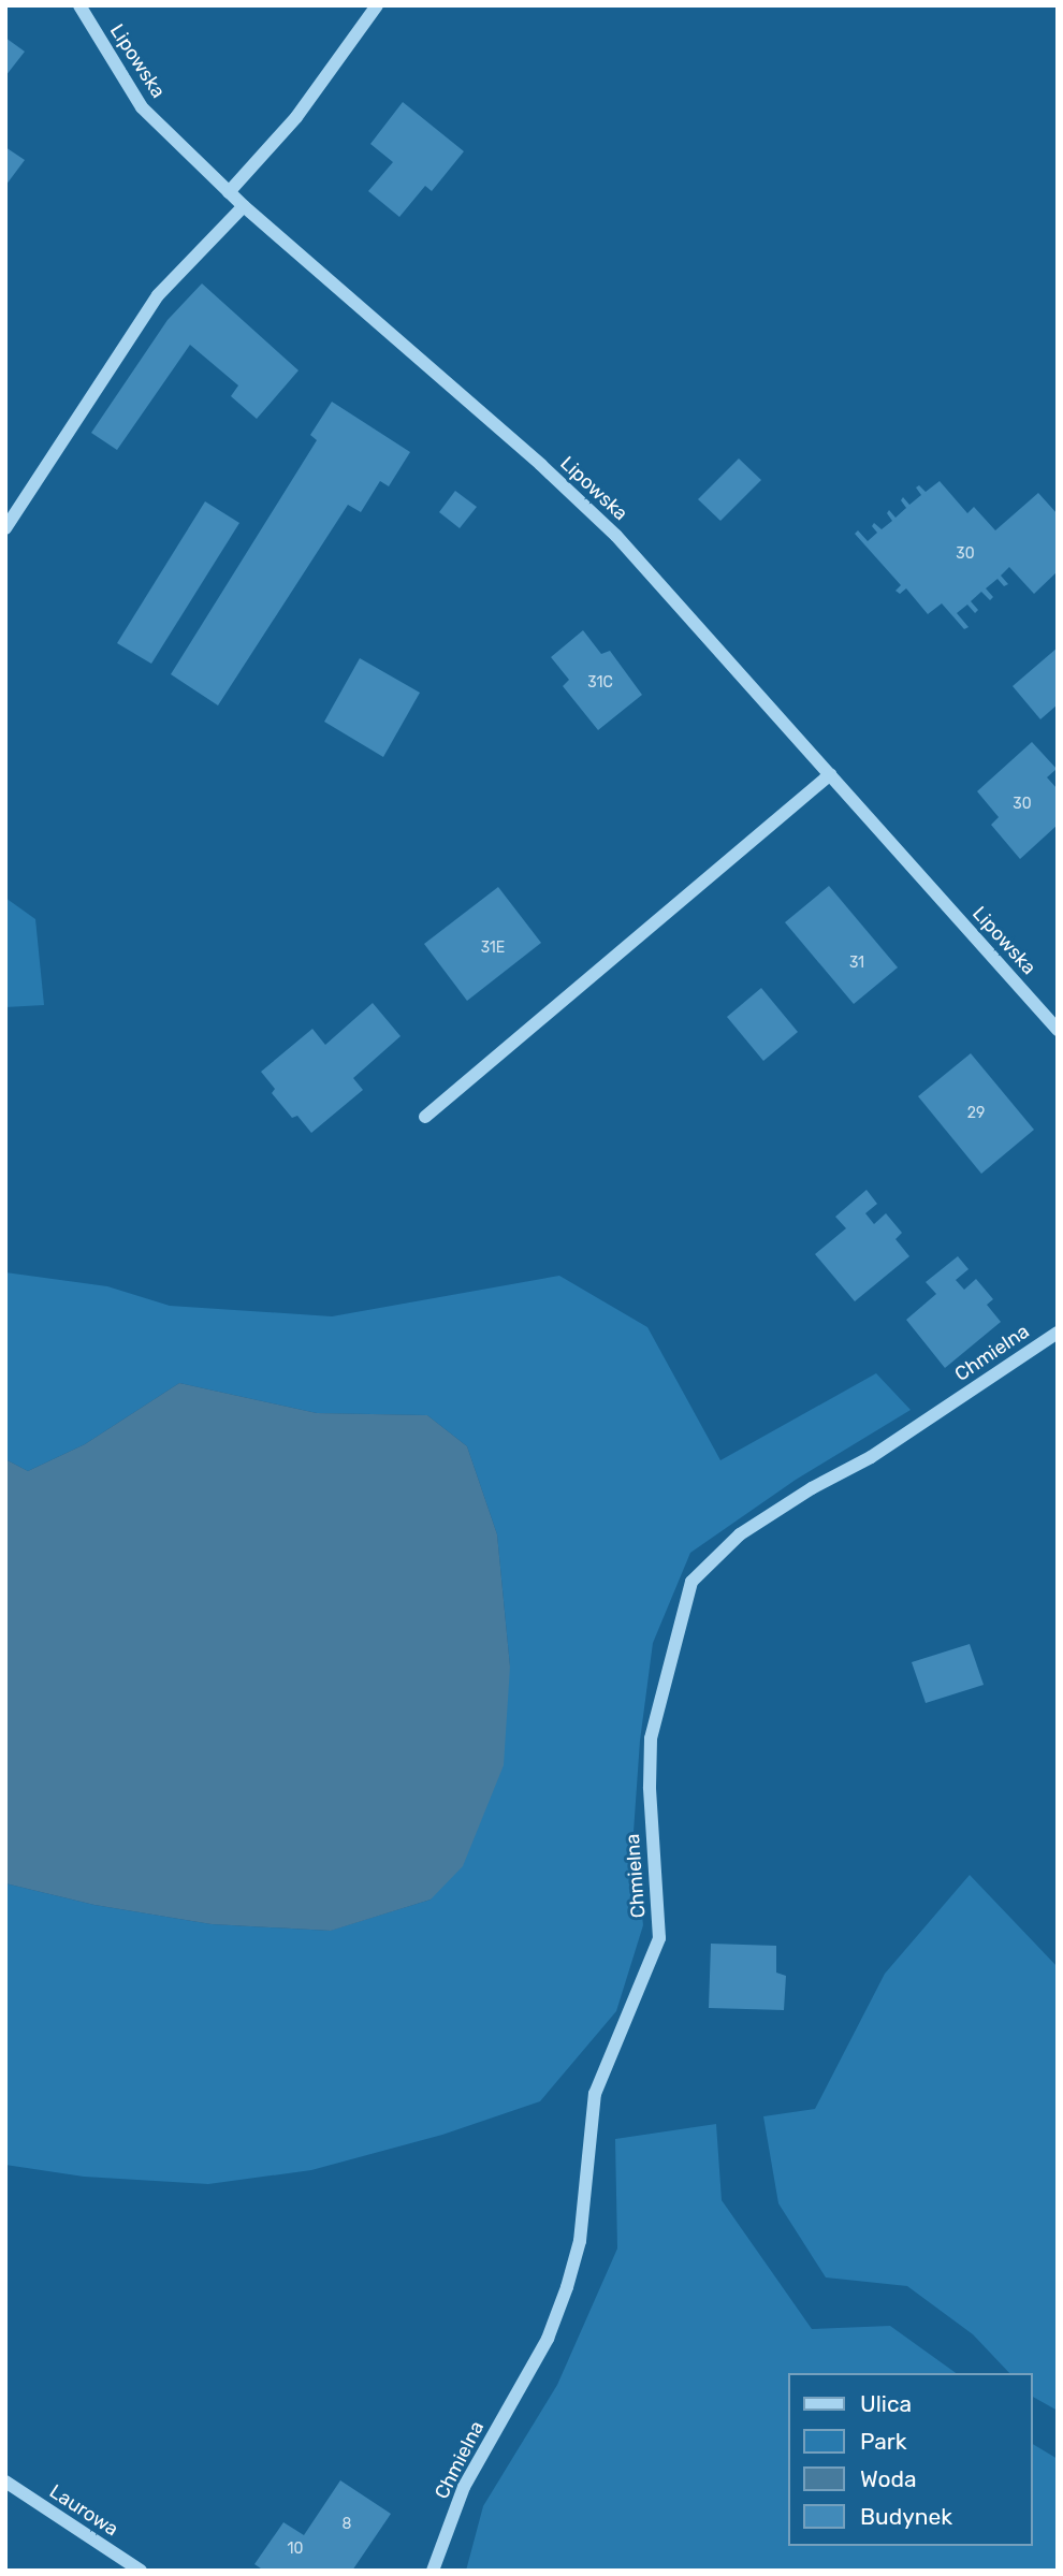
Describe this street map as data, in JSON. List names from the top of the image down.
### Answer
{
  "streets": {
    "street": ["Lipowska", "Chmielna", "Laurowa"]
  },
  "house_numbers": [
    "30",
    "31C",
    "30",
    "31E",
    "31",
    "29",
    "8",
    "10"
  ],
  "legend": [
    "Ulica",
    "Park",
    "Woda",
    "Budynek"
  ]
}
